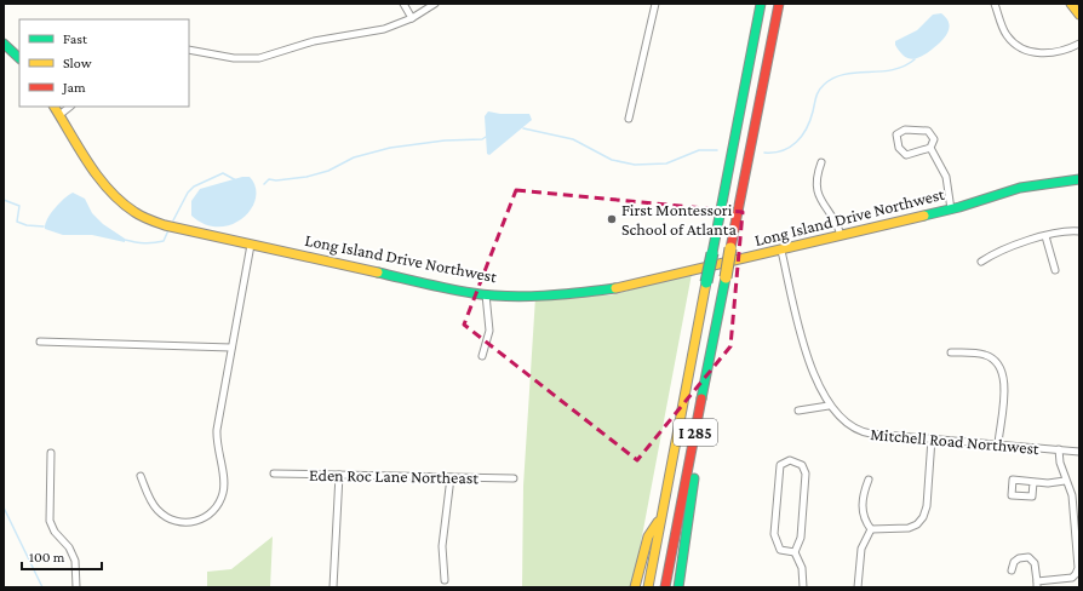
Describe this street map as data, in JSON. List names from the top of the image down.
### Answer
{
  "streets": {
    "main road": ["Long Island Drive Northwest", "I 285"],
    "street": ["Mitchell Road Northwest", "Eden Roc Lane Northeast"]
  },
  "crossings": [
    ["Long Island Drive Northwest", "Mitchell Road Northwest"]
  ],
  "places": ["First Montessori School of Atlanta"],
  "legend": ["Fast", "Slow", "Jam"],
  "scale_bar": "100 m"
}
